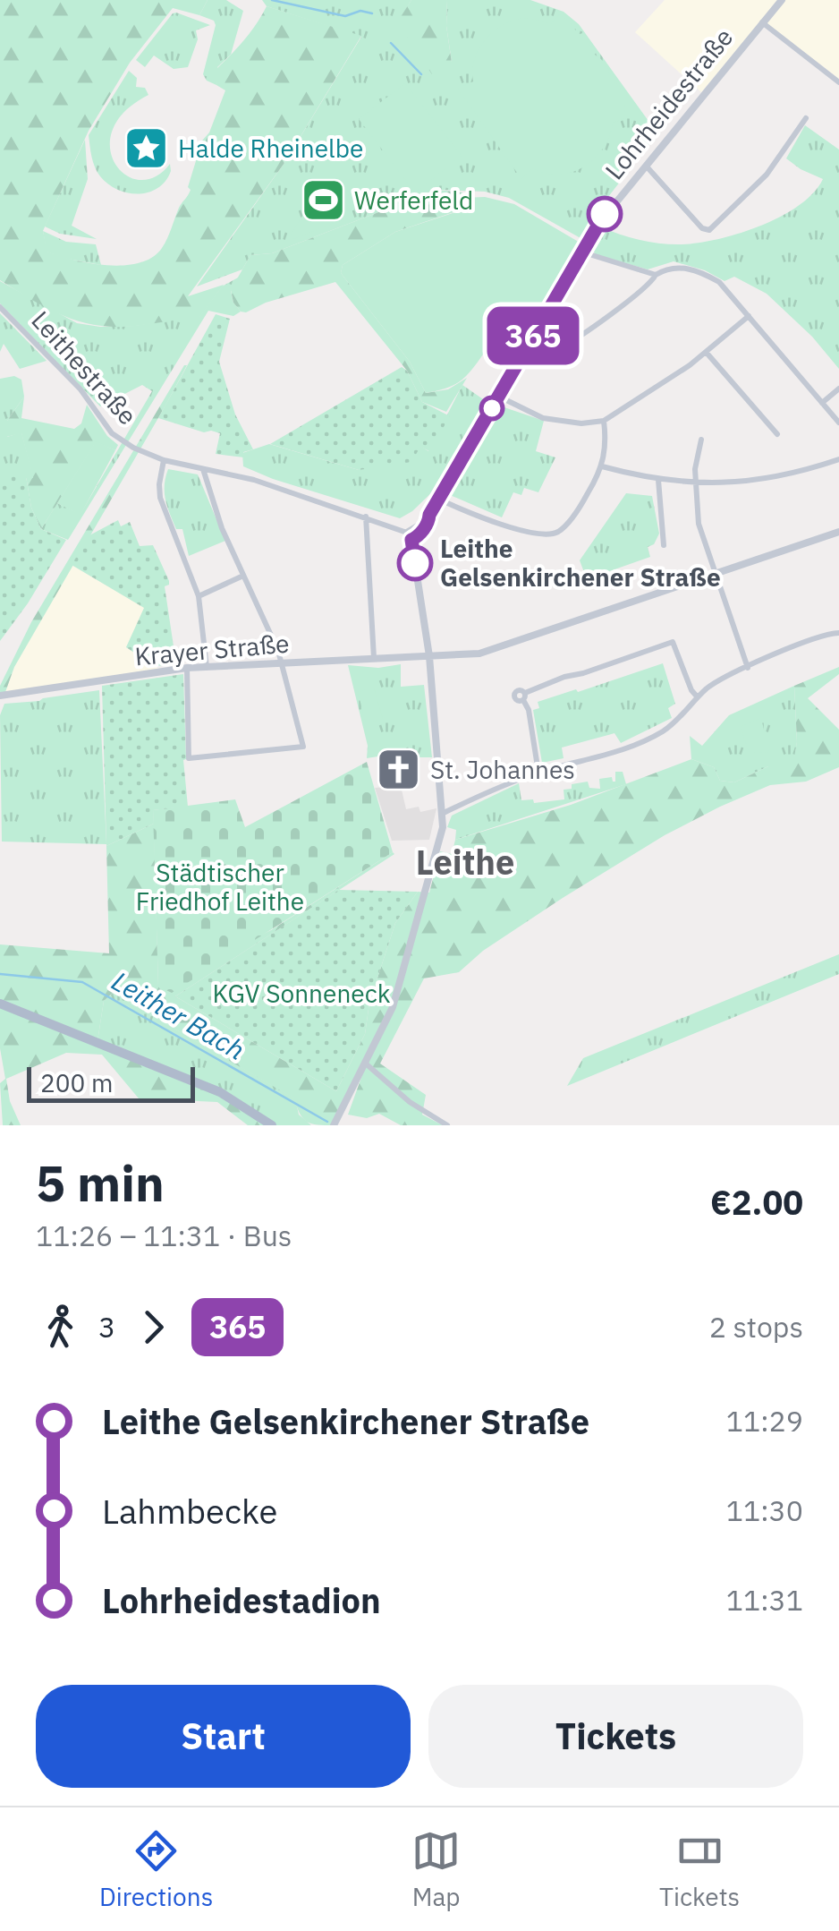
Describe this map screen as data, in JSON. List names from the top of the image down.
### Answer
{
  "streets": {
    "street": ["Lohrheidestraße", "Leithestraße", "Krayer Straße"]
  },
  "crossings": [
    ["Lohrheidestraße", "Leithestraße"]
  ],
  "districts": ["Leithe"],
  "water": ["Leither Bach"],
  "parks": ["Städtischer Friedhof Leithe", "KGV Sonneneck"],
  "places": {
    "place": ["Halde Rheinelbe"],
    "sports": ["Werferfeld"],
    "other": ["Leithe Gelsenkirchener Straße"],
    "church": ["St. Johannes"]
  },
  "lines": ["bus line 365"],
  "scale_bar": "200 m",
  "page": {
    "on_map": "365",
    "scale": "200 m",
    "heading": ["5 min", "11:26 – 11:31 · Bus", "€2.00"],
    "legs": ["3", "365", "2 stops"],
    "list": [
      {
        "name": "Leithe Gelsenkirchener Straße",
        "value": "11:29"
      },
      {
        "name": "Lahmbecke",
        "value": "11:30"
      },
      {
        "name": "Lohrheidestadion",
        "value": "11:31"
      }
    ],
    "buttons": ["Start", "Tickets"],
    "tabs": ["Directions", "Map", "Tickets"]
  }
}
